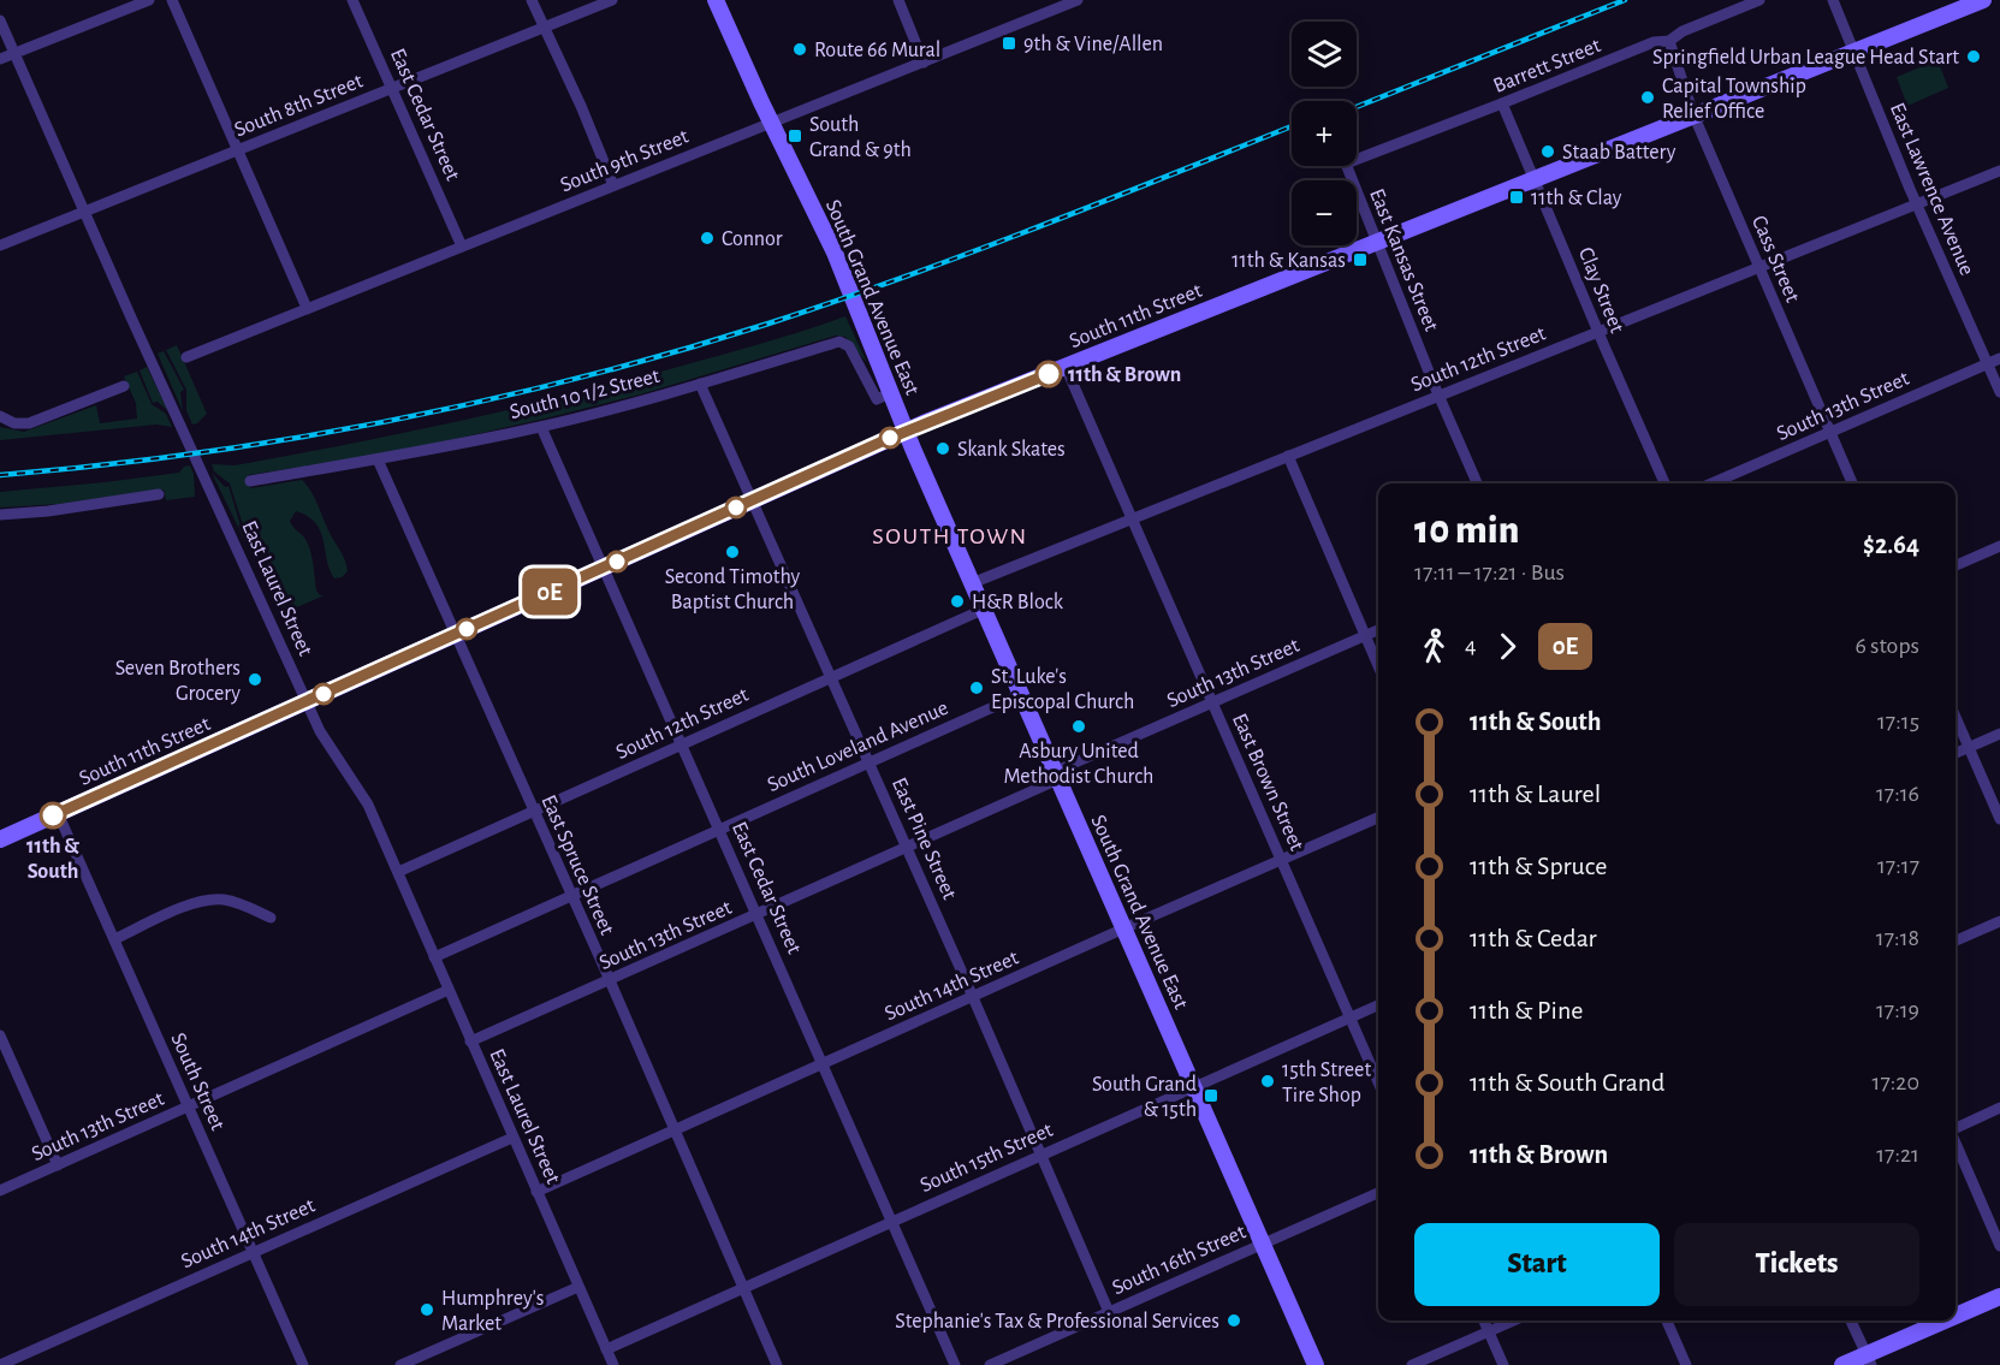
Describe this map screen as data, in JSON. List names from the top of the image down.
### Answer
{
  "streets": {
    "street": [
      "Barrett Street",
      "South 8th Street",
      "East Cedar Street",
      "South 9th Street",
      "East Lawrence Avenue",
      "Cass Street",
      "East Kansas Street",
      "Clay Street",
      "South Grand Avenue East",
      "South 11th Street",
      "South 12th Street",
      "South 10 1/2 Street",
      "South 13th Street",
      "East Laurel Street",
      "South Loveland Avenue",
      "East Brown Street",
      "East Pine Street",
      "East Spruce Street",
      "South 14th Street",
      "South Street",
      "South 15th Street",
      "South 16th Street"
    ]
  },
  "crossings": [
    ["Barrett Street", "Cass Street"],
    ["Barrett Street", "Clay Street"],
    ["South 8th Street", "East Cedar Street"],
    ["South 8th Street", "East Laurel Street"],
    ["East Cedar Street", "South 9th Street"],
    ["East Cedar Street", "South 11th Street"],
    ["East Cedar Street", "South 12th Street"],
    ["East Cedar Street", "South 10 1/2 Street"],
    ["East Cedar Street", "South 13th Street"],
    ["East Cedar Street", "South Loveland Avenue"],
    ["East Cedar Street", "South 14th Street"],
    ["East Cedar Street", "South 15th Street"],
    ["South 9th Street", "South Grand Avenue East"],
    ["East Lawrence Avenue", "South 11th Street"],
    ["East Lawrence Avenue", "South 12th Street"],
    ["East Lawrence Avenue", "South 13th Street"],
    ["Cass Street", "South 11th Street"],
    ["Cass Street", "South 12th Street"],
    ["Cass Street", "South 13th Street"],
    ["East Kansas Street", "South 11th Street"],
    ["East Kansas Street", "South 12th Street"],
    ["Clay Street", "South 11th Street"],
    ["Clay Street", "South 12th Street"],
    ["South Grand Avenue East", "South 11th Street"],
    ["South Grand Avenue East", "South 12th Street"],
    ["South Grand Avenue East", "South 10 1/2 Street"],
    ["South Grand Avenue East", "South 13th Street"],
    ["South Grand Avenue East", "South Loveland Avenue"],
    ["South Grand Avenue East", "South 14th Street"],
    ["South Grand Avenue East", "South 15th Street"],
    ["South Grand Avenue East", "South 16th Street"],
    ["South 11th Street", "East Laurel Street"],
    ["South 11th Street", "East Brown Street"],
    ["South 11th Street", "East Pine Street"],
    ["South 11th Street", "East Spruce Street"],
    ["South 11th Street", "South Street"],
    ["South 12th Street", "East Laurel Street"],
    ["South 12th Street", "East Brown Street"],
    ["South 12th Street", "East Pine Street"],
    ["South 12th Street", "East Spruce Street"],
    ["South 10 1/2 Street", "East Pine Street"],
    ["South 10 1/2 Street", "East Spruce Street"],
    ["South 13th Street", "East Laurel Street"],
    ["South 13th Street", "East Brown Street"],
    ["South 13th Street", "East Pine Street"],
    ["South 13th Street", "East Spruce Street"],
    ["South 13th Street", "South Street"],
    ["East Laurel Street", "South Loveland Avenue"],
    ["East Laurel Street", "South 14th Street"],
    ["East Laurel Street", "South 15th Street"],
    ["South Loveland Avenue", "East Pine Street"],
    ["South Loveland Avenue", "East Spruce Street"],
    ["East Brown Street", "South 14th Street"],
    ["East Brown Street", "South 15th Street"],
    ["East Pine Street", "South 14th Street"],
    ["East Pine Street", "South 15th Street"],
    ["East Pine Street", "South 16th Street"],
    ["East Spruce Street", "South 14th Street"],
    ["East Spruce Street", "South 15th Street"],
    ["South 14th Street", "South Street"]
  ],
  "districts": ["SOUTH TOWN"],
  "places": {
    "transit": [
      "9th & Vine/Allen",
      "South Grand & 9th",
      "11th & Clay",
      "11th & Kansas",
      "South Grand & 15th"
    ],
    "other": [
      "Route 66 Mural",
      "Springfield Urban League Head Start",
      "Capital Township Relief Office",
      "Staab Battery",
      "Connor",
      "11th & Brown",
      "Skank Skates",
      "Second Timothy Baptist Church",
      "H&R Block",
      "Seven Brothers Grocery",
      "St. Luke's Episcopal Church",
      "Asbury United Methodist Church",
      "11th & South",
      "15th Street Tire Shop",
      "Humphrey's Market",
      "Stephanie's Tax & Professional Services"
    ]
  },
  "lines": ["bus line 0E"],
  "page": {
    "on_map": "0E",
    "map_buttons": ["+", "−"],
    "heading": ["10 min", "17:11 – 17:21 · Bus", "$2.64"],
    "legs": ["4", "0E", "6 stops"],
    "list": [
      {
        "name": "11th & South",
        "value": "17:15"
      },
      {
        "name": "11th & Laurel",
        "value": "17:16"
      },
      {
        "name": "11th & Spruce",
        "value": "17:17"
      },
      {
        "name": "11th & Cedar",
        "value": "17:18"
      },
      {
        "name": "11th & Pine",
        "value": "17:19"
      },
      {
        "name": "11th & South Grand",
        "value": "17:20"
      },
      {
        "name": "11th & Brown",
        "value": "17:21"
      }
    ],
    "buttons": ["Start", "Tickets"]
  }
}
